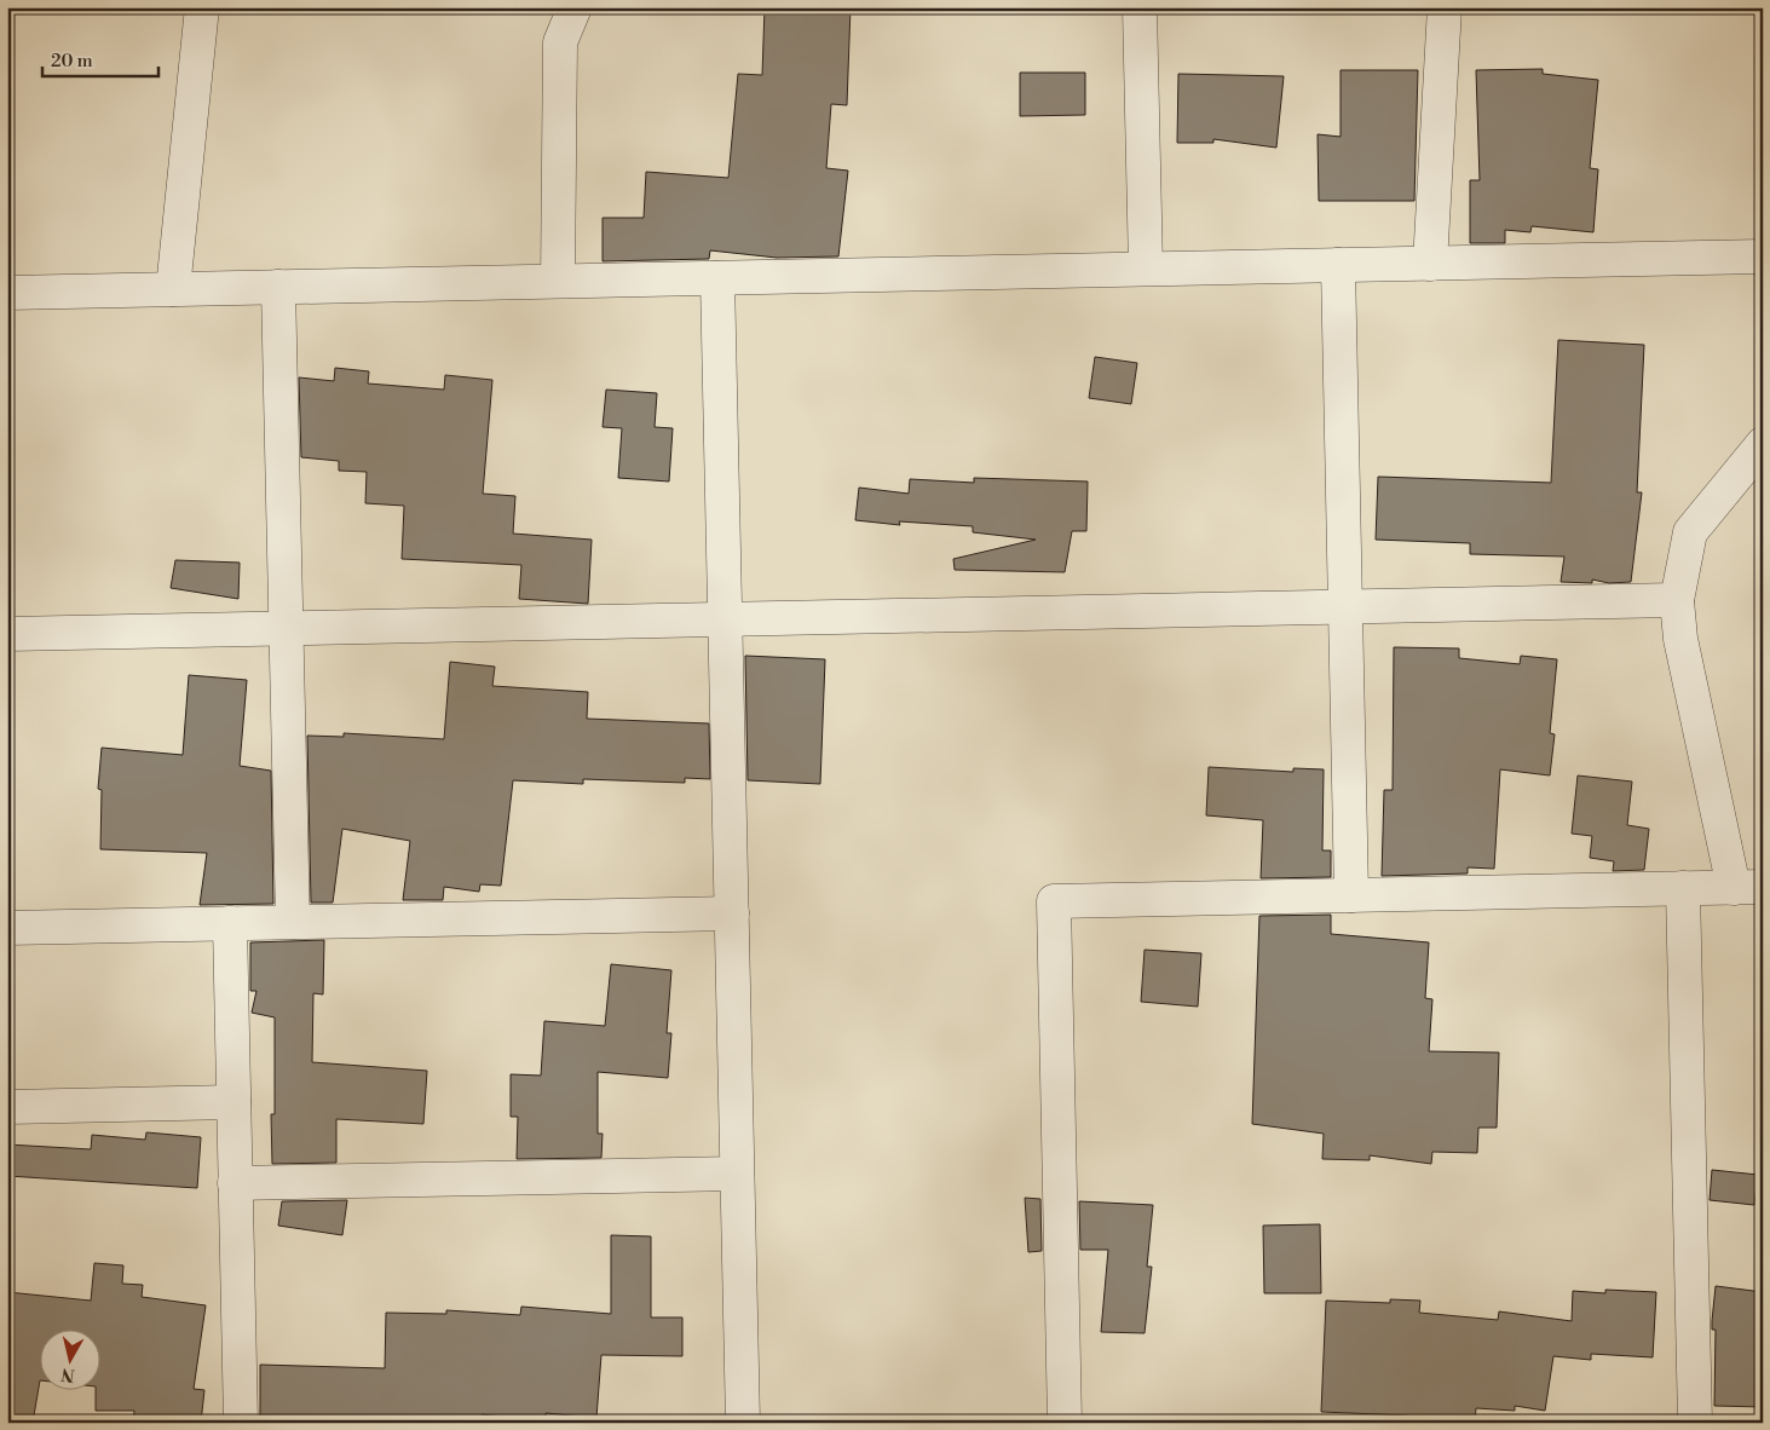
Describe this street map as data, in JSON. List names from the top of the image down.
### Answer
{
  "scale_bar": "20 m",
  "north": "bottom"
}
